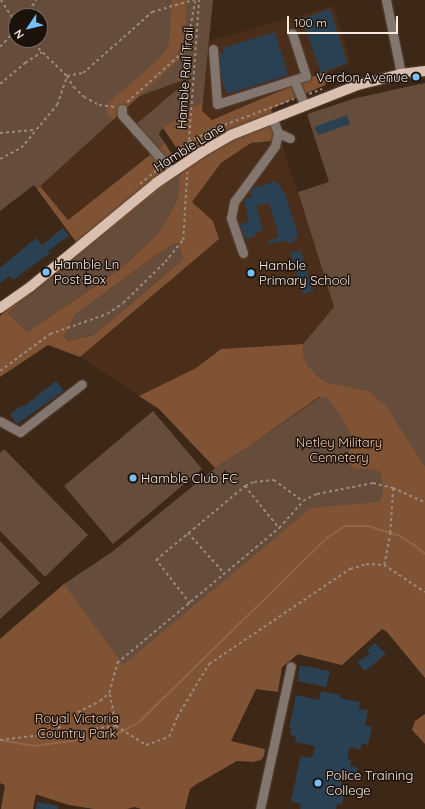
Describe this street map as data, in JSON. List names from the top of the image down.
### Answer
{
  "streets": {
    "main road": ["Hamble Lane"],
    "path": ["Hamble Rail Trail"]
  },
  "crossings": [
    ["Hamble Rail Trail", "Hamble Lane"]
  ],
  "parks": ["Netley Military Cemetery", "Royal Victoria Country Park"],
  "places": [
    "Verdon Avenue",
    "Hamble Ln Post Box",
    "Hamble Primary School",
    "Hamble Club FC",
    "Police Training College"
  ],
  "scale_bar": "100 m",
  "north": "bottom left"
}
